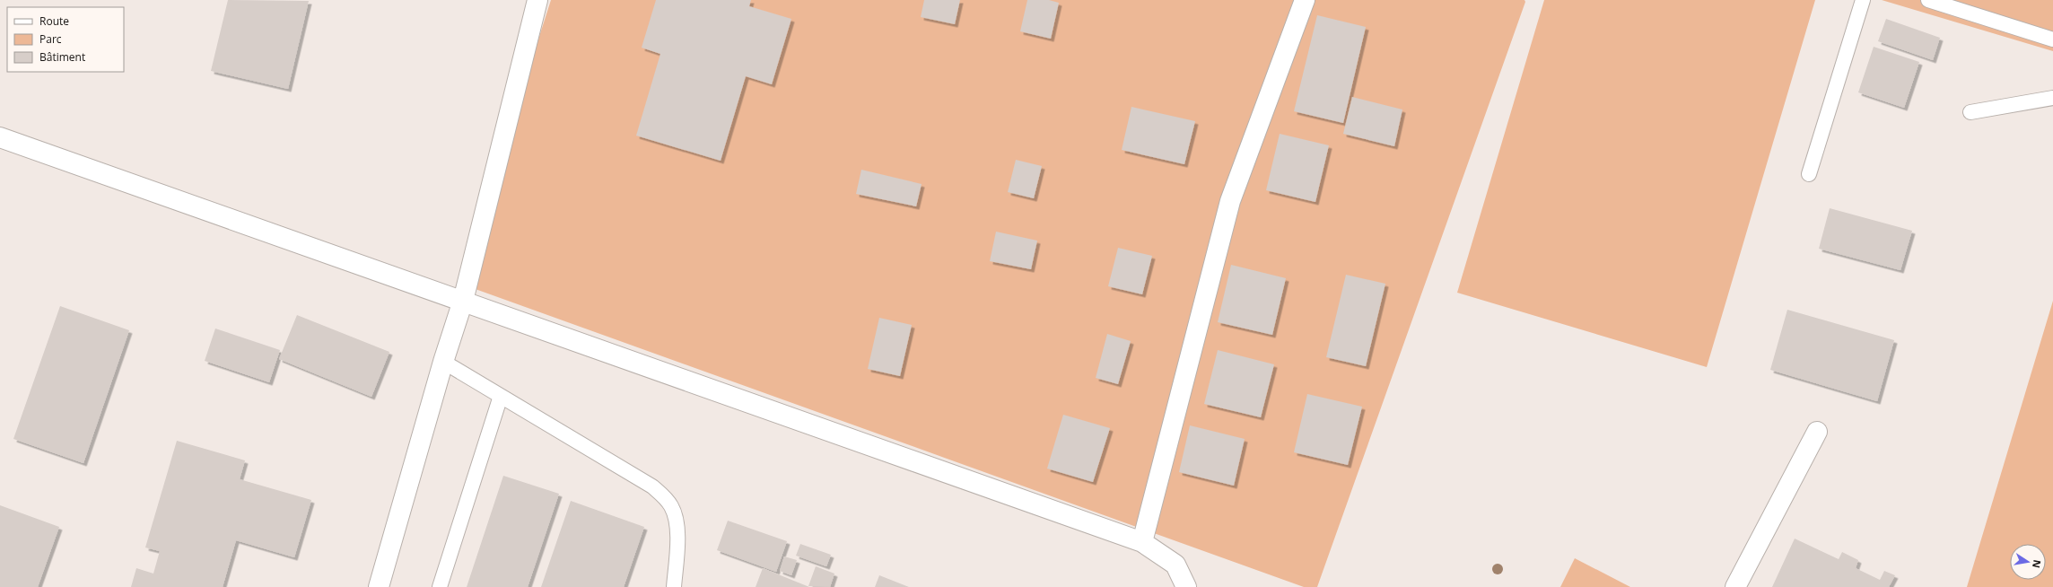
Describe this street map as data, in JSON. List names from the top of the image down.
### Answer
{
  "legend": ["Route", "Parc", "Bâtiment"],
  "north": "right"
}
